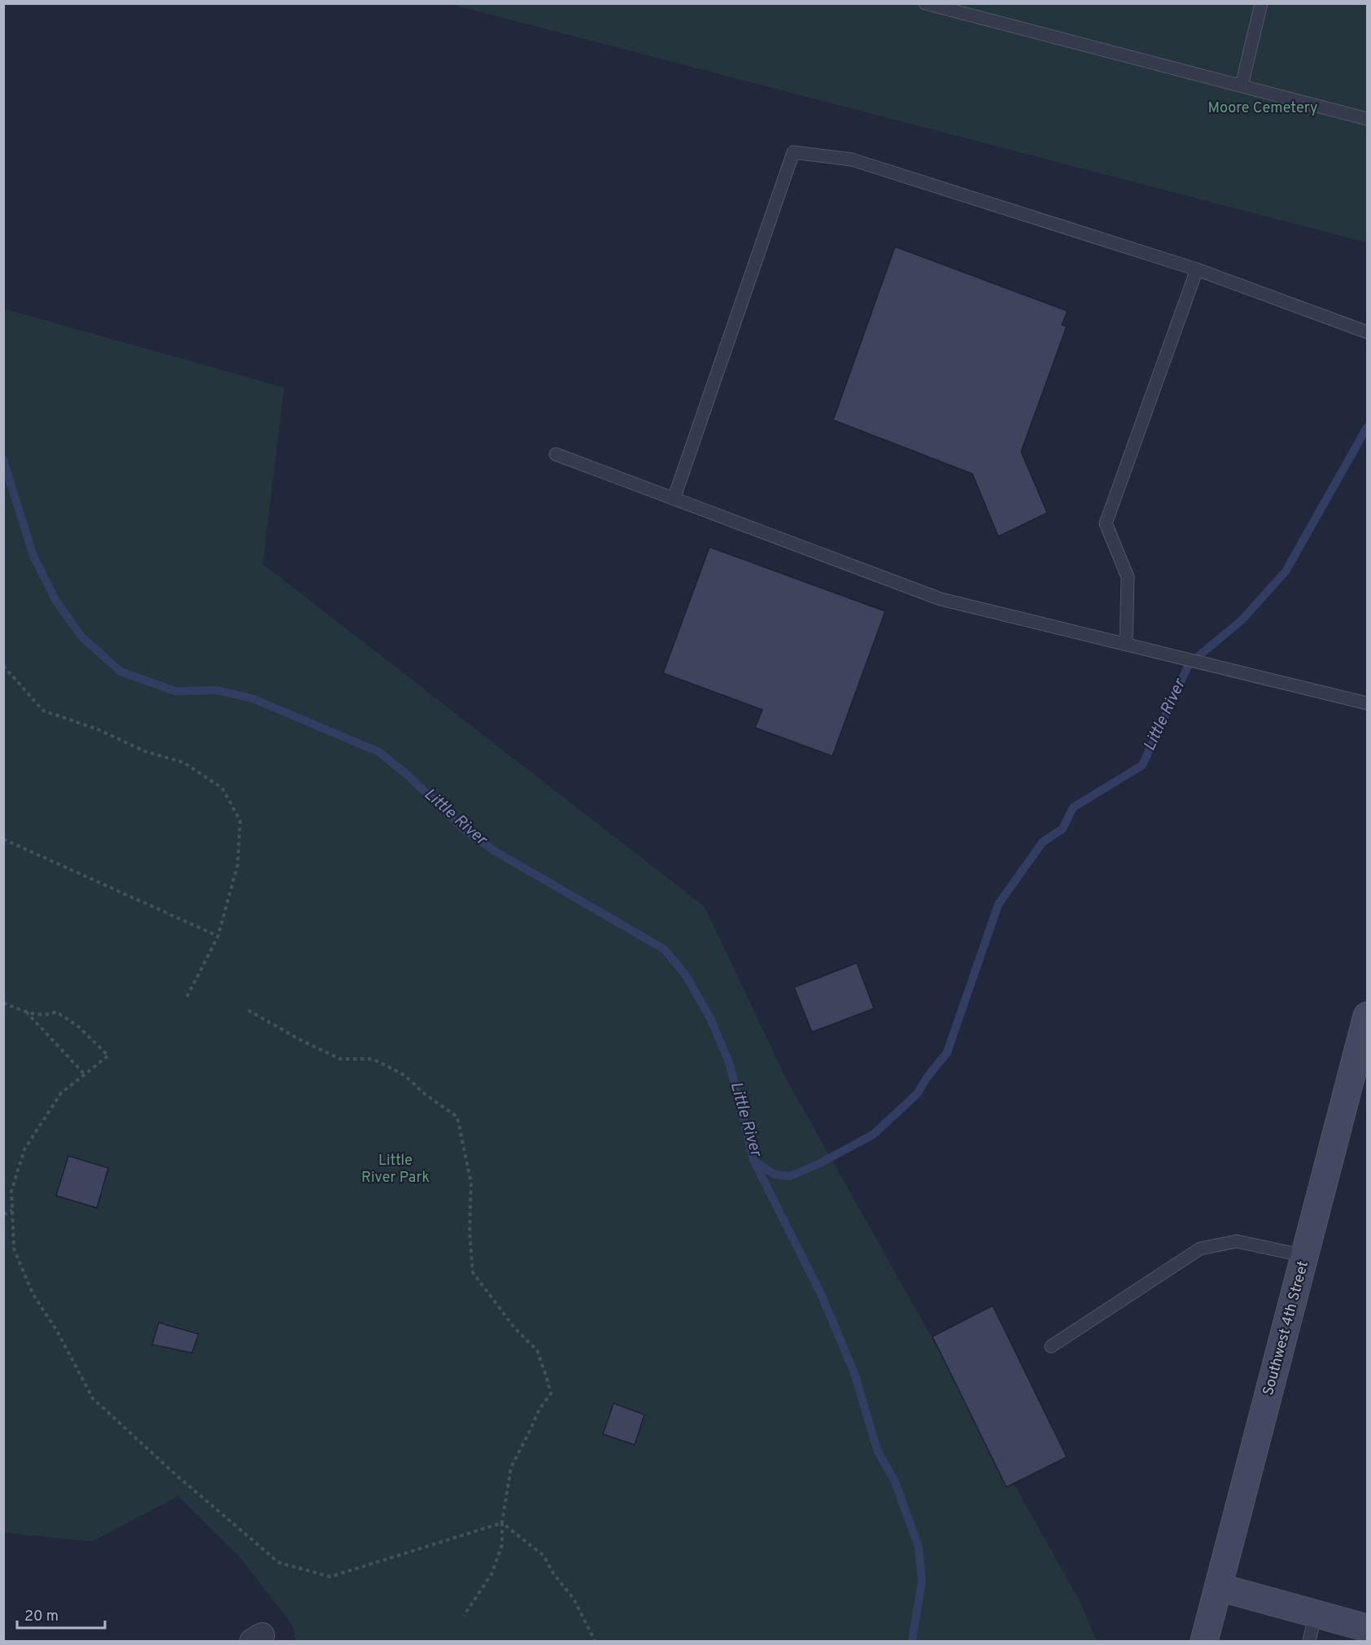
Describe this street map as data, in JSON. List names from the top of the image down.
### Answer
{
  "streets": {
    "main road": ["Southwest 4th Street"]
  },
  "water": ["Little River"],
  "parks": ["Moore Cemetery", "Little River Park"],
  "scale_bar": "20 m"
}
